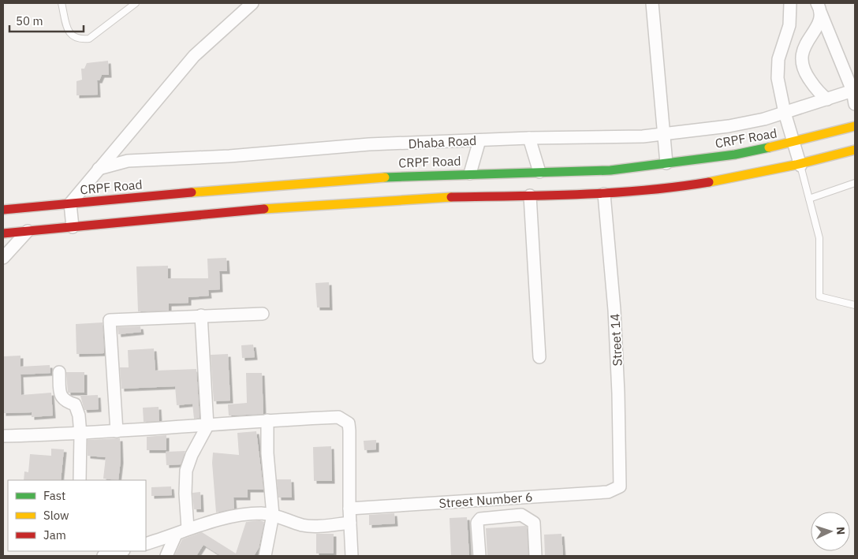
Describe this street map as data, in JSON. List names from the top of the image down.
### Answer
{
  "streets": {
    "street": [
      "CRPF Road",
      "Dhaba Road",
      "Street 14",
      "Street Number 6"
    ]
  },
  "crossings": [
    ["Street 14", "Street Number 6"]
  ],
  "legend": ["Fast", "Slow", "Jam"],
  "scale_bar": "50 m",
  "north": "right"
}
